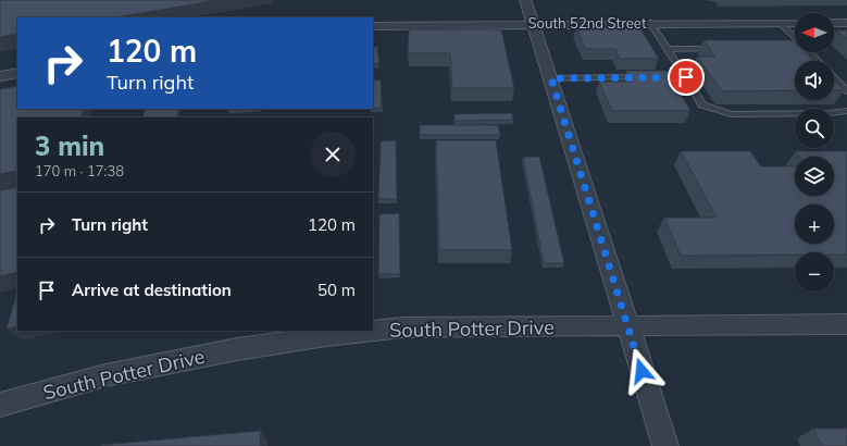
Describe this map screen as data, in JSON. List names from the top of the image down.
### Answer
{
  "streets": {
    "street": ["South 52nd Street", "South Potter Drive"]
  },
  "north": "left",
  "page": {
    "map_buttons": ["+", "−"],
    "turn": ["120 m", "Turn right"],
    "heading": ["3 min", "170 m · 17:38"],
    "list": [
      {
        "name": "Turn right",
        "value": "120 m"
      },
      {
        "name": "Arrive at destination",
        "value": "50 m"
      }
    ]
  }
}
